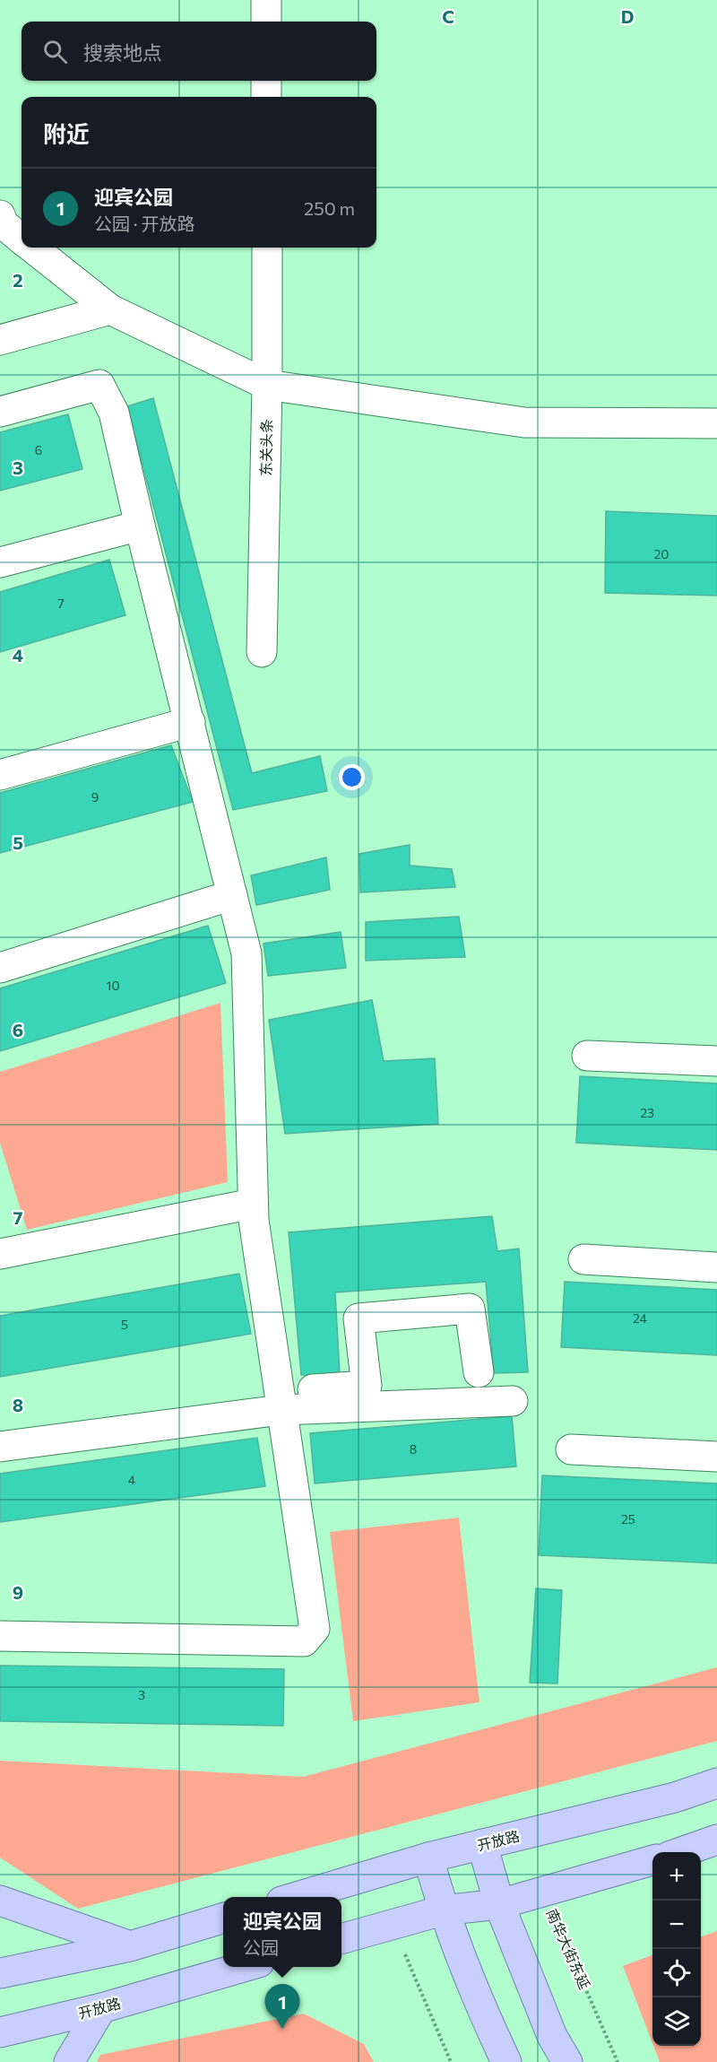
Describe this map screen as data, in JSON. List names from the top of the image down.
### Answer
{
  "streets": {
    "main road": ["开放路"],
    "street": ["东关头条"],
    "path": ["南华大街东延"]
  },
  "house_numbers": [
    "6",
    "20",
    "7",
    "9",
    "10",
    "23",
    "24",
    "5",
    "8",
    "4",
    "25",
    "3"
  ],
  "page": {
    "search": "搜索地点",
    "heading": "附近",
    "list": [
      {
        "mark": "1",
        "name": "迎宾公园",
        "note": "公园 · 开放路",
        "value": "250 m"
      }
    ],
    "map_buttons": ["+", "−"],
    "popup": ["迎宾公园", "公园"],
    "pins": "1"
  },
  "grid": {
    "columns": ["C", "D"],
    "rows": [
      "2",
      "3",
      "4",
      "5",
      "6",
      "7",
      "8",
      "9"
    ]
  }
}
